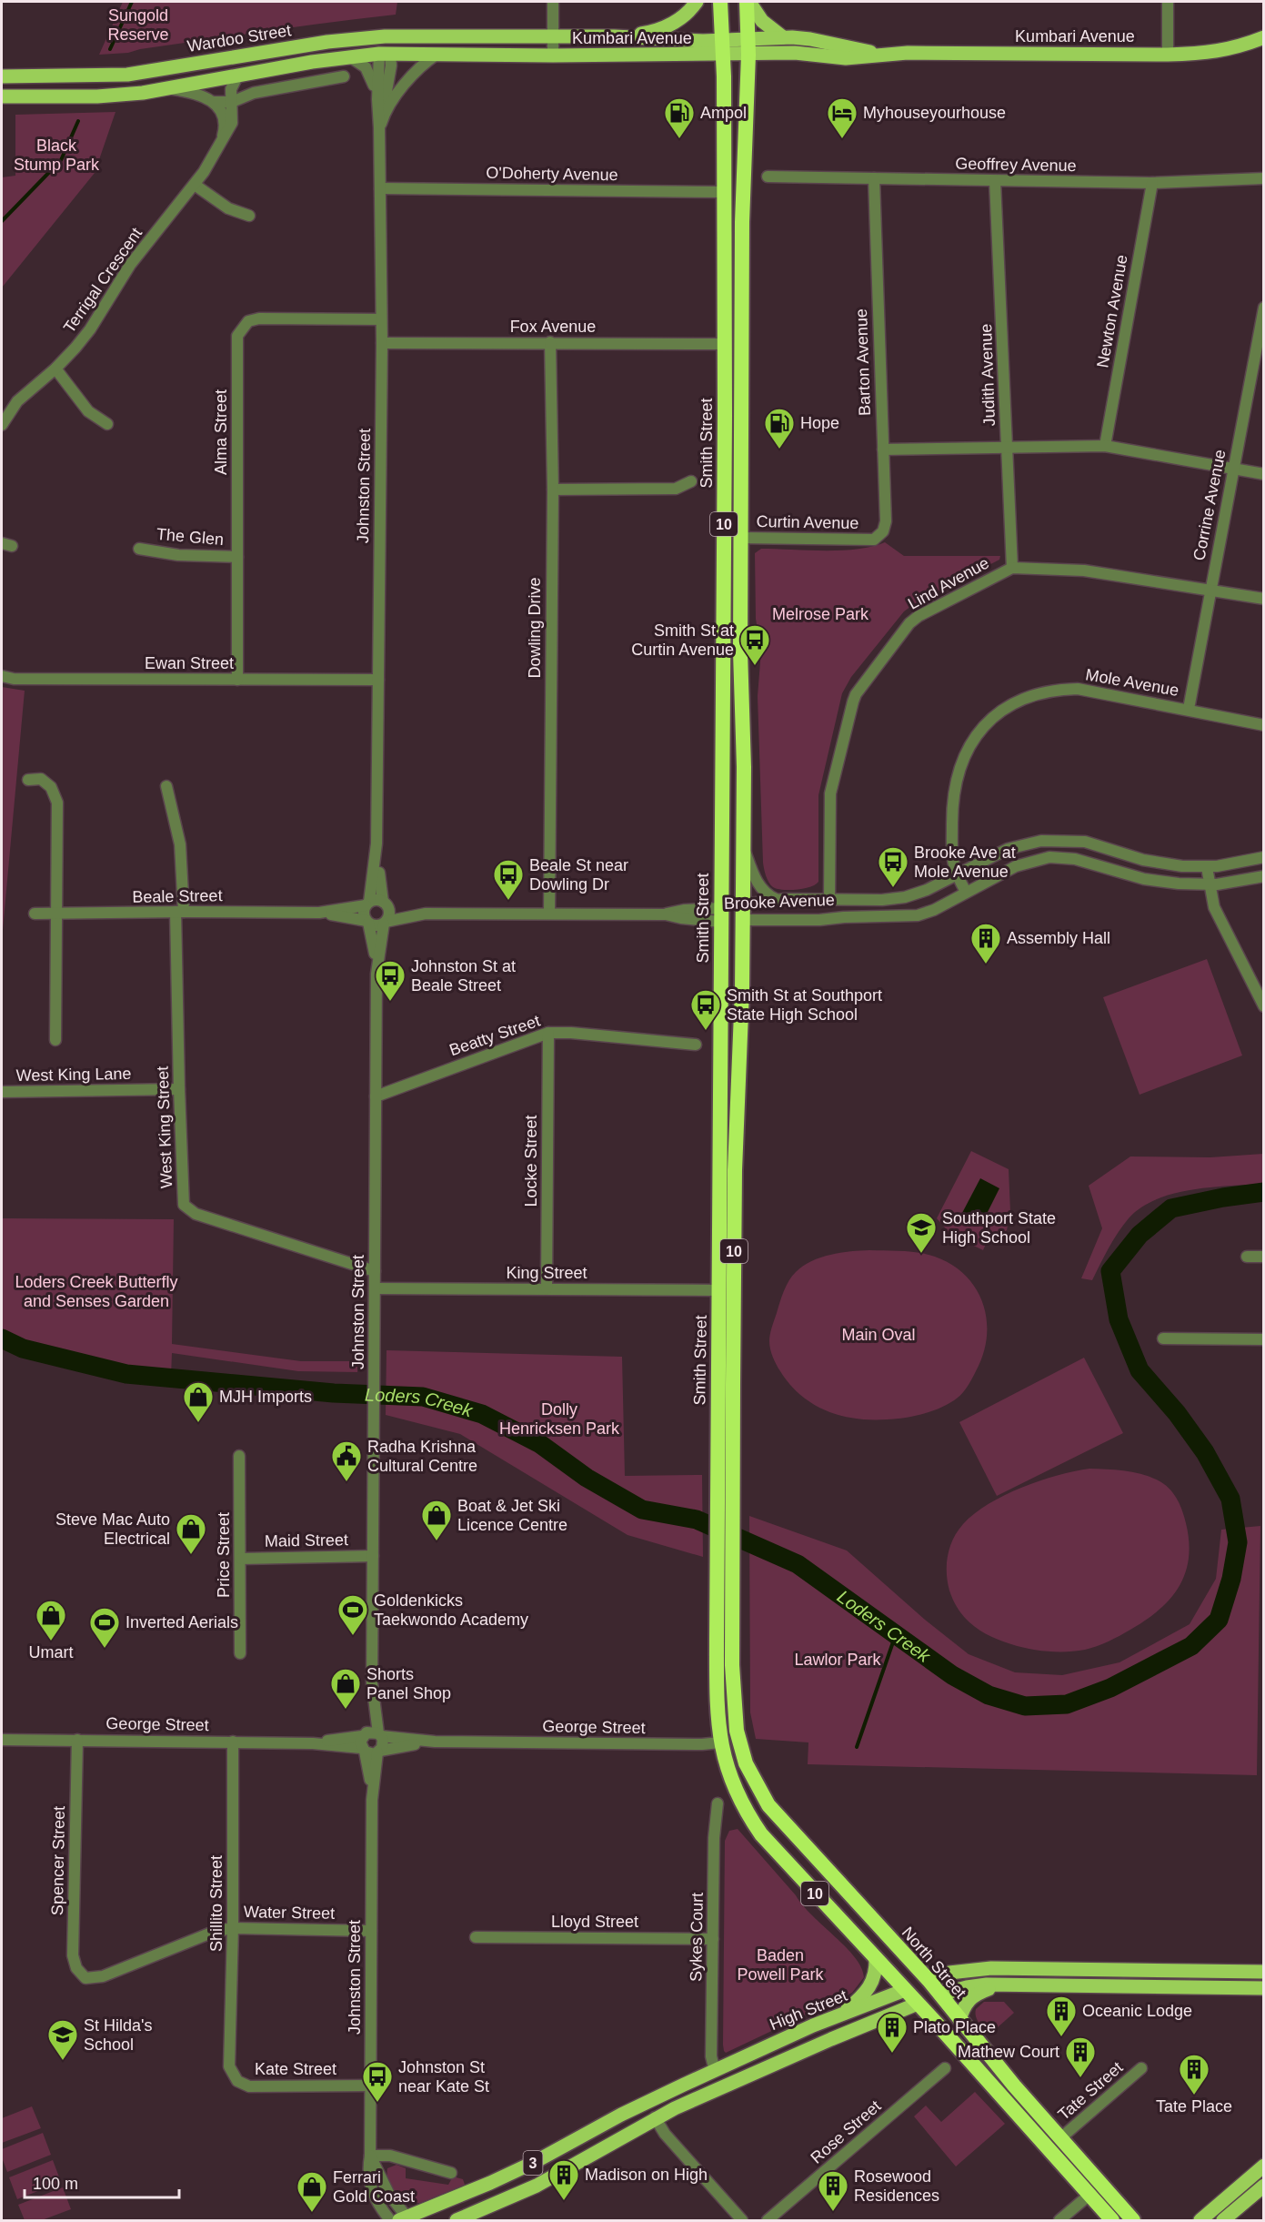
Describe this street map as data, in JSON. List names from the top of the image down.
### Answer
{
  "streets": {
    "highway": [
      "Smith Street",
      "10",
      "Brooke Avenue",
      "North Street",
      "High Street",
      "3"
    ],
    "main road": ["Kumbari Avenue", "Wardoo Street"],
    "street": [
      "Geoffrey Avenue",
      "O'Doherty Avenue",
      "Terrigal Crescent",
      "Newton Avenue",
      "Fox Avenue",
      "Barton Avenue",
      "Judith Avenue",
      "Alma Street",
      "Johnston Street",
      "Corrine Avenue",
      "Curtin Avenue",
      "The Glen",
      "Lind Avenue",
      "Dowling Drive",
      "Ewan Street",
      "Mole Avenue",
      "Beale Street",
      "Beatty Street",
      "West King Lane",
      "West King Street",
      "Locke Street",
      "King Street",
      "Maid Street",
      "Price Street",
      "George Street",
      "Spencer Street",
      "Shillito Street",
      "Water Street",
      "Lloyd Street",
      "Sykes Court",
      "Kate Street",
      "Tate Street",
      "Rose Street"
    ]
  },
  "crossings": [
    ["Kumbari Avenue", "Wardoo Street"],
    ["Kumbari Avenue", "Smith Street"],
    ["Kumbari Avenue", "Johnston Street"],
    ["Geoffrey Avenue", "Newton Avenue"],
    ["Geoffrey Avenue", "Barton Avenue"],
    ["Geoffrey Avenue", "Judith Avenue"],
    ["O'Doherty Avenue", "Smith Street"],
    ["O'Doherty Avenue", "Johnston Street"],
    ["Fox Avenue", "Smith Street"],
    ["Fox Avenue", "Johnston Street"],
    ["Fox Avenue", "Dowling Drive"],
    ["Barton Avenue", "Curtin Avenue"],
    ["Judith Avenue", "Lind Avenue"],
    ["Alma Street", "Johnston Street"],
    ["Alma Street", "The Glen"],
    ["Alma Street", "Ewan Street"],
    ["Smith Street", "Curtin Avenue"],
    ["Smith Street", "10"],
    ["Smith Street", "Brooke Avenue"],
    ["Smith Street", "King Street"],
    ["Smith Street", "George Street"],
    ["Smith Street", "North Street"],
    ["Johnston Street", "Ewan Street"],
    ["Johnston Street", "Beale Street"],
    ["Johnston Street", "Beatty Street"],
    ["Johnston Street", "West King Street"],
    ["Johnston Street", "King Street"],
    ["Johnston Street", "Maid Street"],
    ["Johnston Street", "George Street"],
    ["Johnston Street", "Water Street"],
    ["Johnston Street", "High Street"],
    ["Johnston Street", "Kate Street"],
    ["Corrine Avenue", "Lind Avenue"],
    ["Corrine Avenue", "Mole Avenue"],
    ["10", "High Street"],
    ["10", "3"],
    ["Lind Avenue", "Brooke Avenue"],
    ["Dowling Drive", "Brooke Avenue"],
    ["Mole Avenue", "Brooke Avenue"],
    ["Beale Street", "West King Street"],
    ["Beatty Street", "Locke Street"],
    ["West King Lane", "West King Street"],
    ["Locke Street", "King Street"],
    ["Maid Street", "Price Street"],
    ["George Street", "Spencer Street"],
    ["George Street", "Shillito Street"],
    ["Spencer Street", "Water Street"],
    ["Shillito Street", "Water Street"],
    ["Shillito Street", "Kate Street"],
    ["Lloyd Street", "Sykes Court"],
    ["Sykes Court", "High Street"],
    ["North Street", "High Street"],
    ["North Street", "Tate Street"],
    ["North Street", "3"]
  ],
  "water": ["Loders Creek"],
  "parks": [
    "Sungold Reserve",
    "Black Stump Park",
    "Melrose Park",
    "Loders Creek Butterfly and Senses Garden",
    "Main Oval",
    "Dolly Henricksen Park",
    "Lawlor Park",
    "Baden Powell Park"
  ],
  "places": {
    "fuel station": ["Ampol", "Hope"],
    "hotel": ["Myhouseyourhouse"],
    "bus stop": [
      "Smith St at Curtin Avenue",
      "Brooke Ave at Mole Avenue",
      "Beale St near Dowling Dr",
      "Johnston St at Beale Street",
      "Smith St at Southport State High School",
      "Johnston St near Kate St"
    ],
    "building": [
      "Assembly Hall",
      "Oceanic Lodge",
      "Plato Place",
      "Mathew Court",
      "Tate Place",
      "Madison on High",
      "Rosewood Residences"
    ],
    "school or university": ["Southport State High School", "St Hilda's School"],
    "shop": [
      "MJH Imports",
      "Boat & Jet Ski Licence Centre",
      "Steve Mac Auto Electrical",
      "Umart",
      "Shorts Panel Shop",
      "Ferrari Gold Coast"
    ],
    "public building": ["Radha Krishna Cultural Centre"],
    "sports": ["Goldenkicks Taekwondo Academy", "Inverted Aerials"]
  },
  "scale_bar": "100 m"
}
